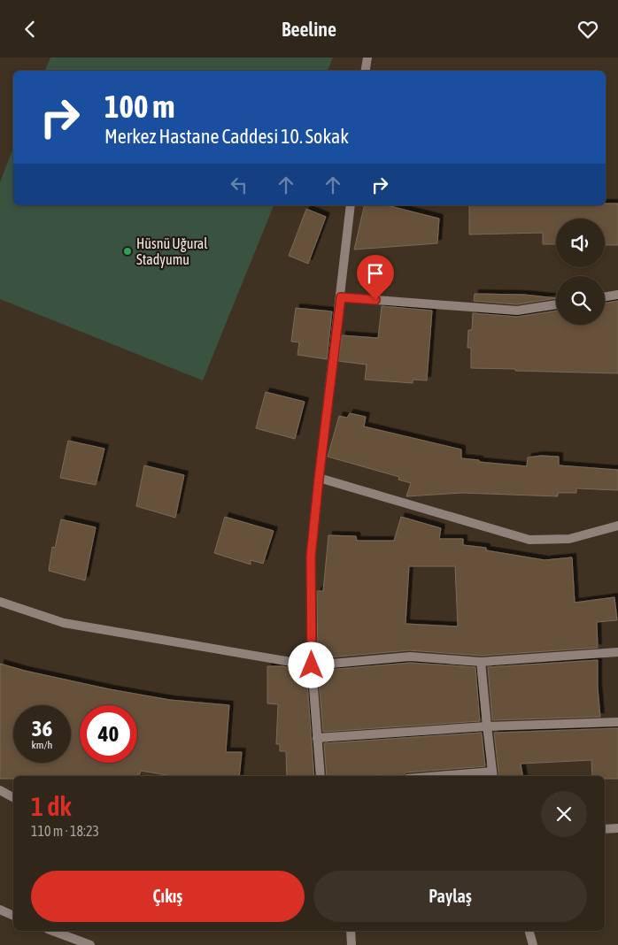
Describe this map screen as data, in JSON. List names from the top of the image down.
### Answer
{
  "places": ["Hüsnü Uğural Stadyumu"],
  "page": {
    "header": "Beeline",
    "turn": ["100 m", "Merkez Hastane Caddesi 10. Sokak"],
    "speed": "36 km/h",
    "limit": "40",
    "heading": ["1 dk", "110 m · 18:23"],
    "buttons": ["Çıkış", "Paylaş"]
  }
}
